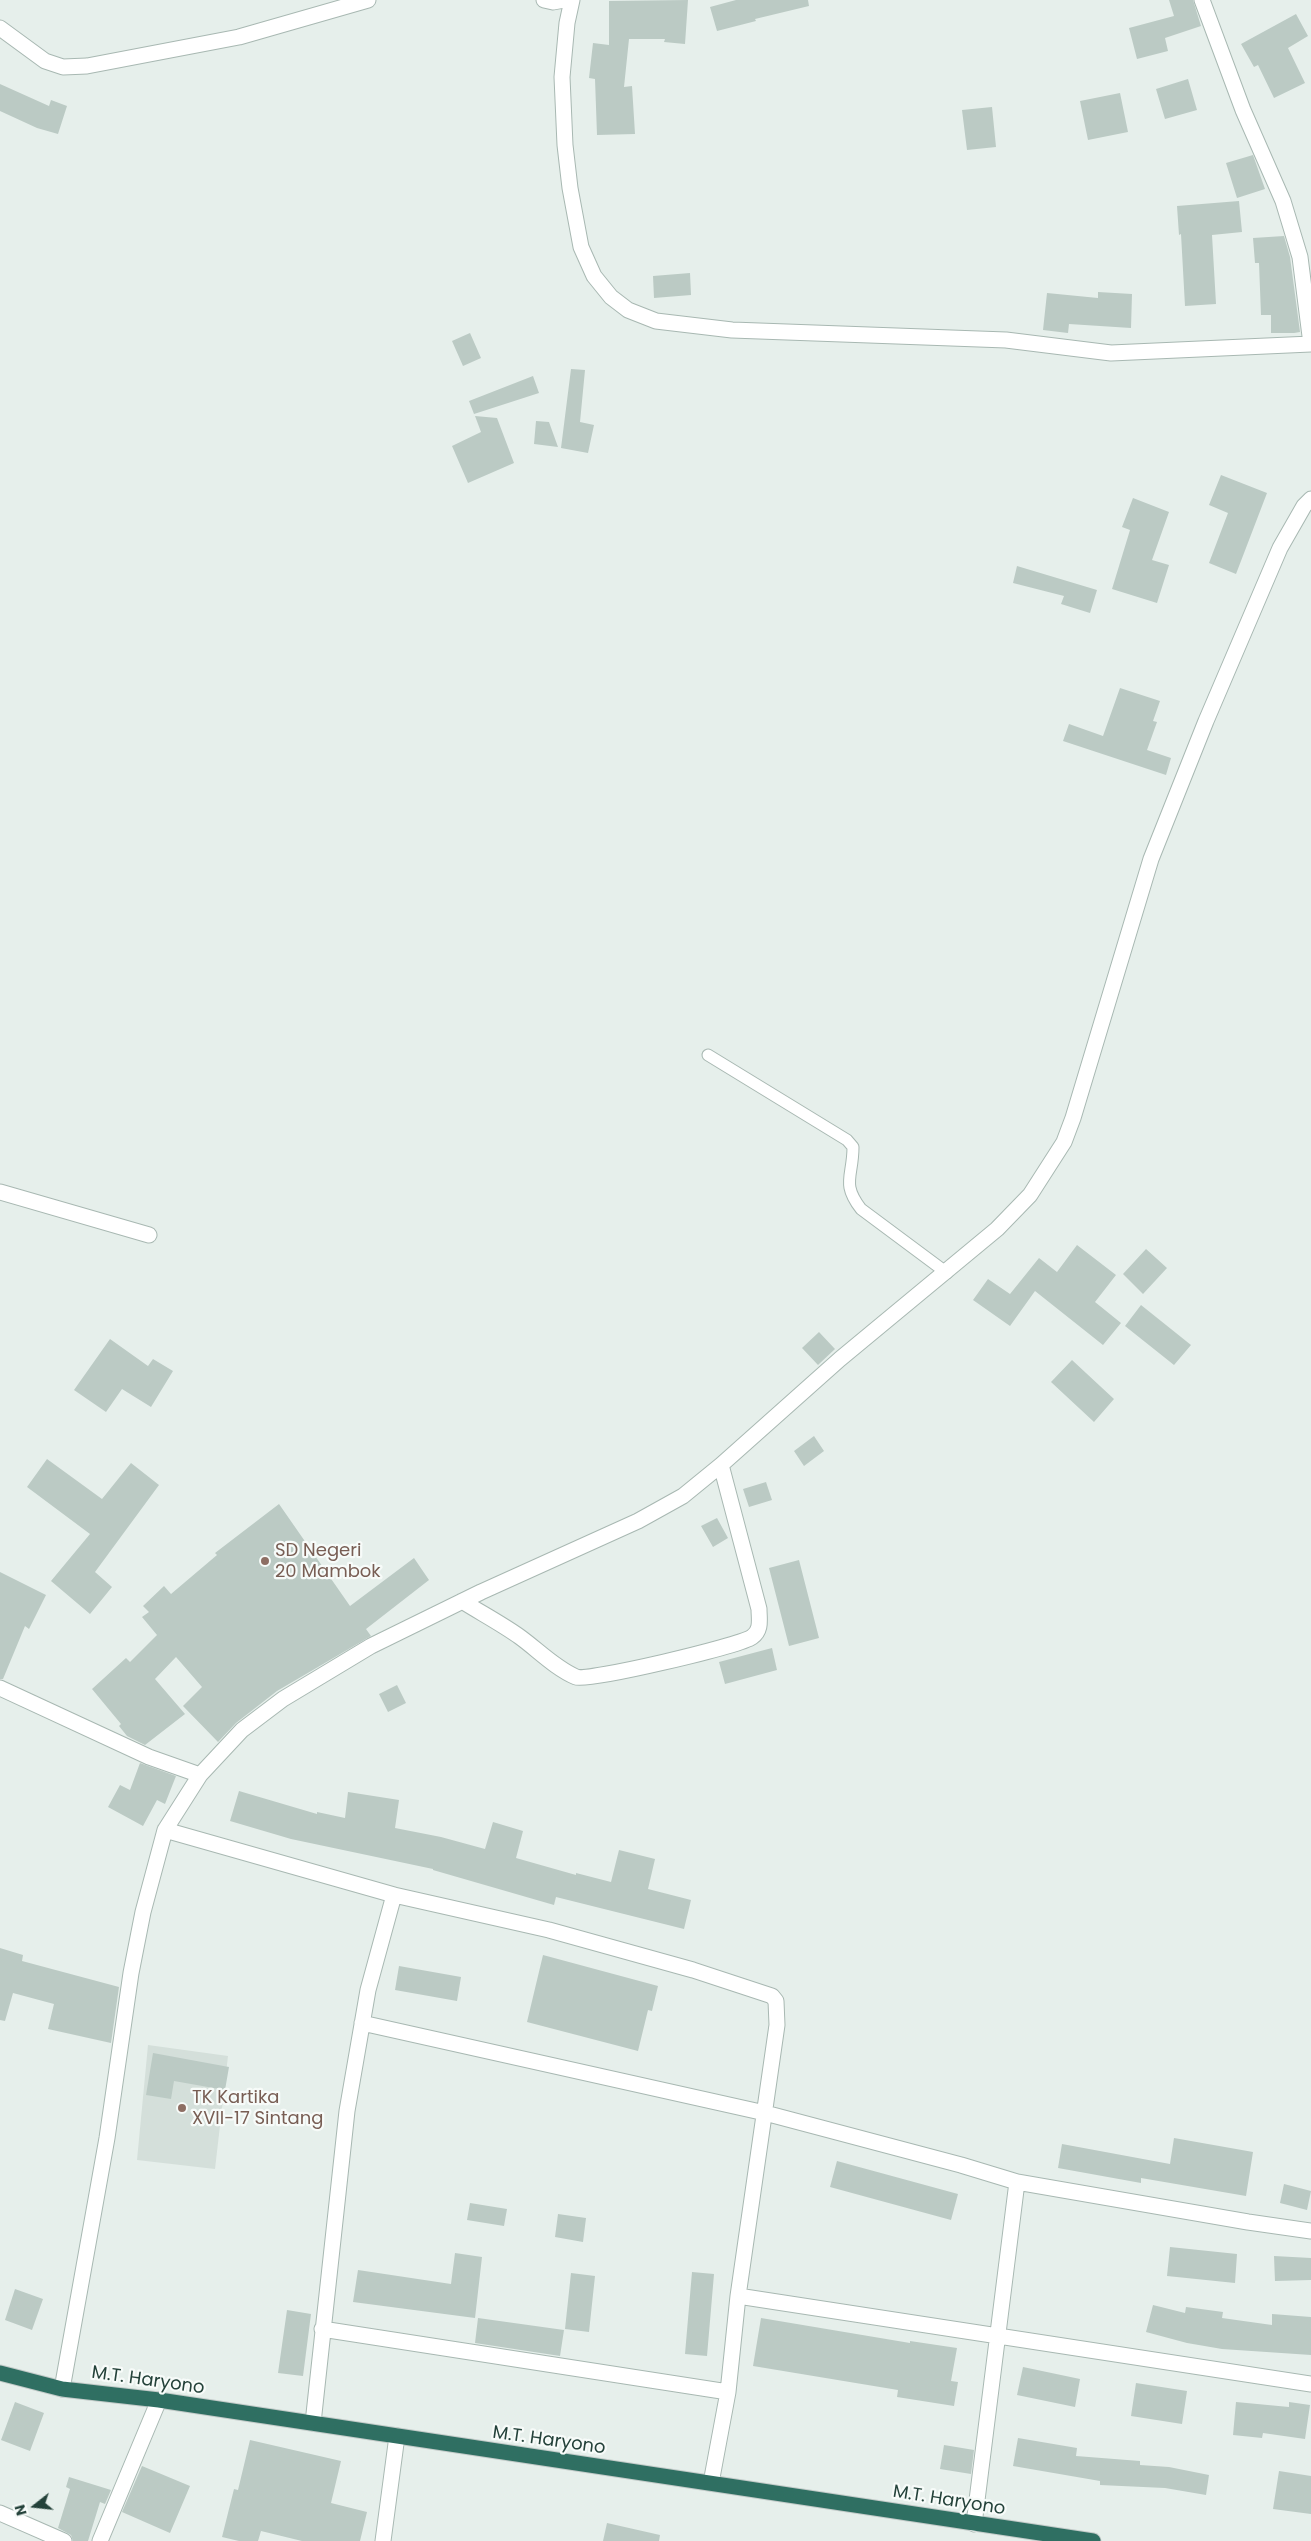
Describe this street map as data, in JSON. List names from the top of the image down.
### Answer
{
  "streets": {
    "highway": ["M.T. Haryono"]
  },
  "places": ["SD Negeri 20 Mambok", "TK Kartika XVII-17 Sintang"],
  "north": "left"
}
